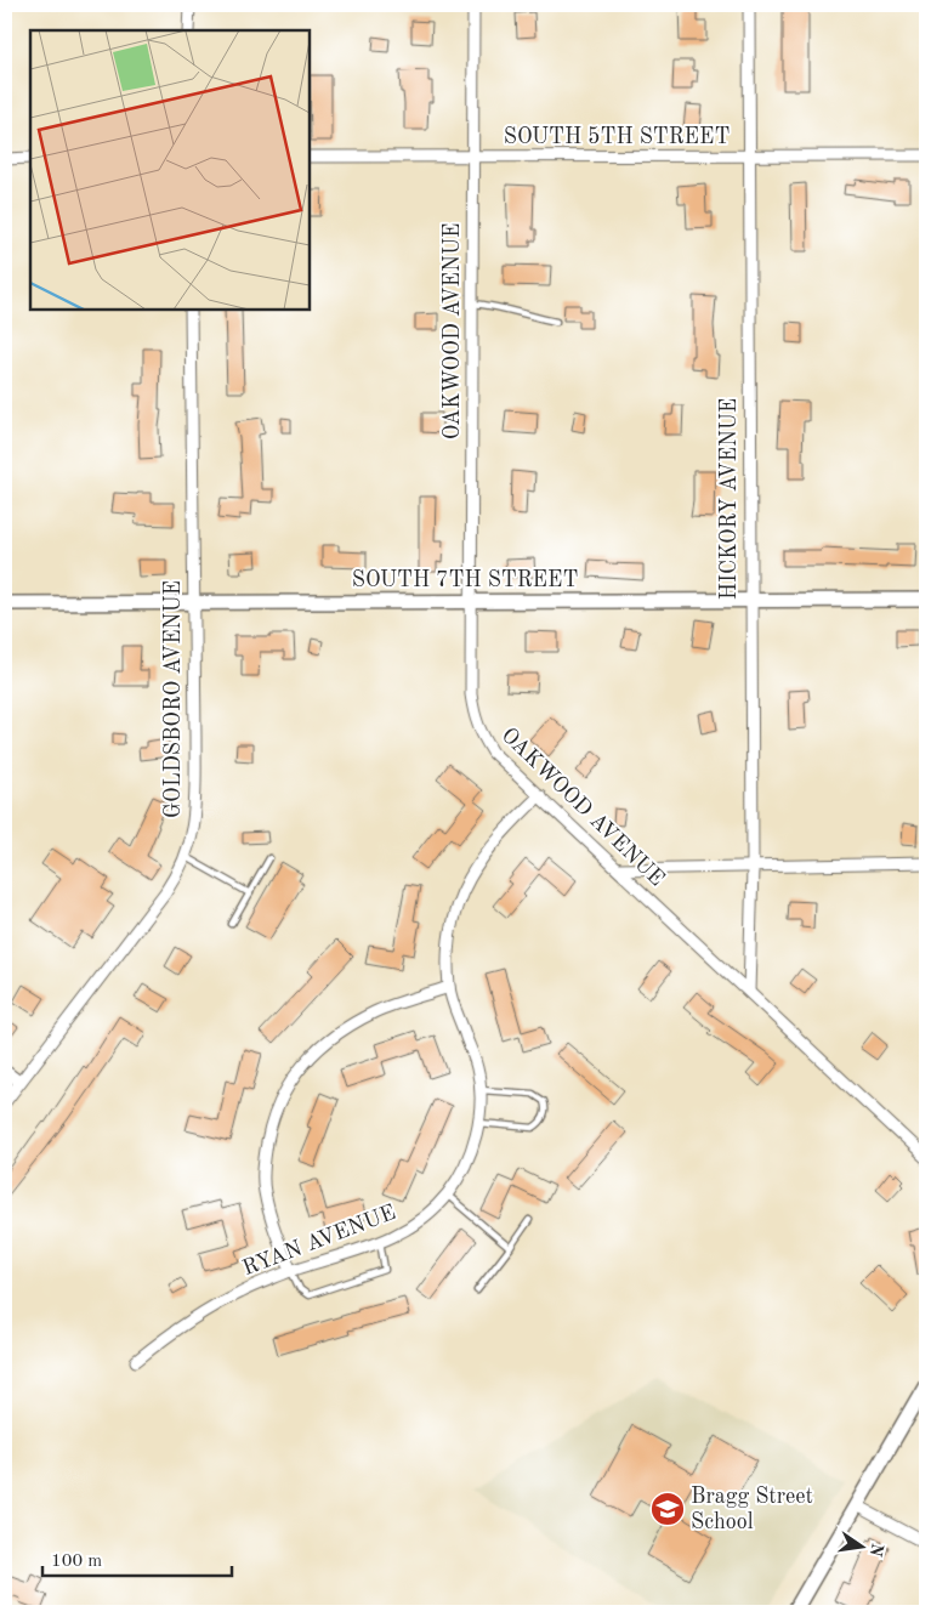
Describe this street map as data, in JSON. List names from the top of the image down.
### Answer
{
  "streets": {
    "street": [
      "SOUTH 5TH STREET",
      "OAKWOOD AVENUE",
      "HICKORY AVENUE",
      "SOUTH 7TH STREET",
      "GOLDSBORO AVENUE",
      "RYAN AVENUE"
    ]
  },
  "crossings": [
    ["SOUTH 5TH STREET", "OAKWOOD AVENUE"],
    ["SOUTH 5TH STREET", "HICKORY AVENUE"],
    ["OAKWOOD AVENUE", "HICKORY AVENUE"],
    ["OAKWOOD AVENUE", "SOUTH 7TH STREET"],
    ["OAKWOOD AVENUE", "RYAN AVENUE"],
    ["HICKORY AVENUE", "SOUTH 7TH STREET"],
    ["SOUTH 7TH STREET", "GOLDSBORO AVENUE"]
  ],
  "places": {
    "school or university": ["Bragg Street School"]
  },
  "scale_bar": "100 m",
  "north": "right"
}
